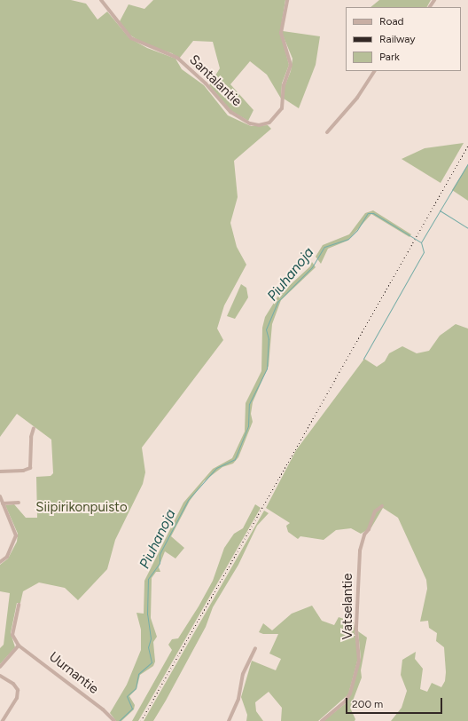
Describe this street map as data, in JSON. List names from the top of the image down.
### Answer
{
  "streets": {
    "street": ["Santalantie", "Vatselantie", "Uurnantie"]
  },
  "water": ["Piuhanoja"],
  "parks": ["Siipirikonpuisto"],
  "legend": ["Road", "Railway", "Park"],
  "scale_bar": "200 m"
}
